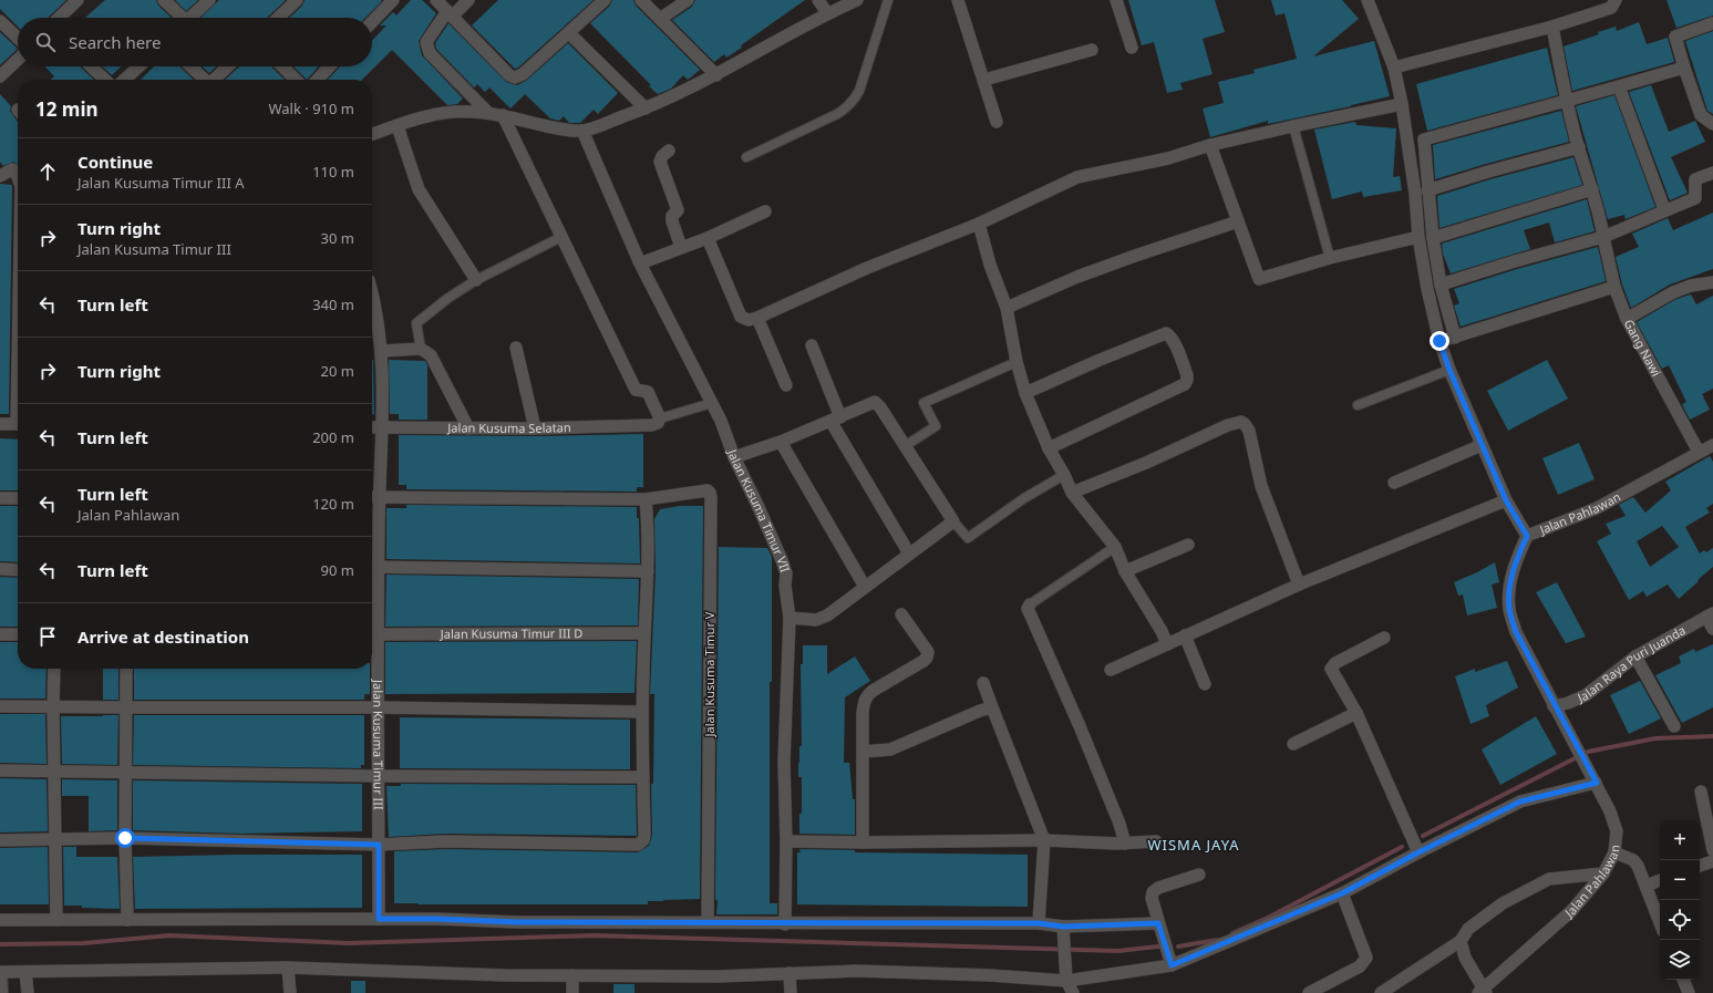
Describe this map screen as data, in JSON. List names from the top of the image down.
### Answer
{
  "streets": {
    "street": [
      "Gang Nawi",
      "Jalan Kusuma Selatan",
      "Jalan Kusuma Timur VII",
      "Jalan Pahlawan",
      "Jalan Kusuma Timur III D",
      "Jalan Raya Puri Juanda",
      "Jalan Kusuma Timur V",
      "Jalan Kusuma Timur III"
    ]
  },
  "crossings": [
    ["Gang Nawi", "Jalan Pahlawan"],
    ["Jalan Kusuma Selatan", "Jalan Kusuma Timur III"],
    ["Jalan Pahlawan", "Jalan Raya Puri Juanda"],
    ["Jalan Kusuma Timur III D", "Jalan Kusuma Timur III"]
  ],
  "districts": ["WISMA JAYA"],
  "page": {
    "search": "Search here",
    "heading": ["12 min", "Walk · 910 m"],
    "list": [
      ["Continue", "Jalan Kusuma Timur III A", "110 m"],
      ["Turn right", "Jalan Kusuma Timur III", "30 m"],
      ["Turn left", "340 m"],
      ["Turn right", "20 m"],
      ["Turn left", "200 m"],
      ["Turn left", "Jalan Pahlawan", "120 m"],
      ["Turn left", "90 m"],
      "Arrive at destination"
    ],
    "map_buttons": ["+", "−"]
  }
}
